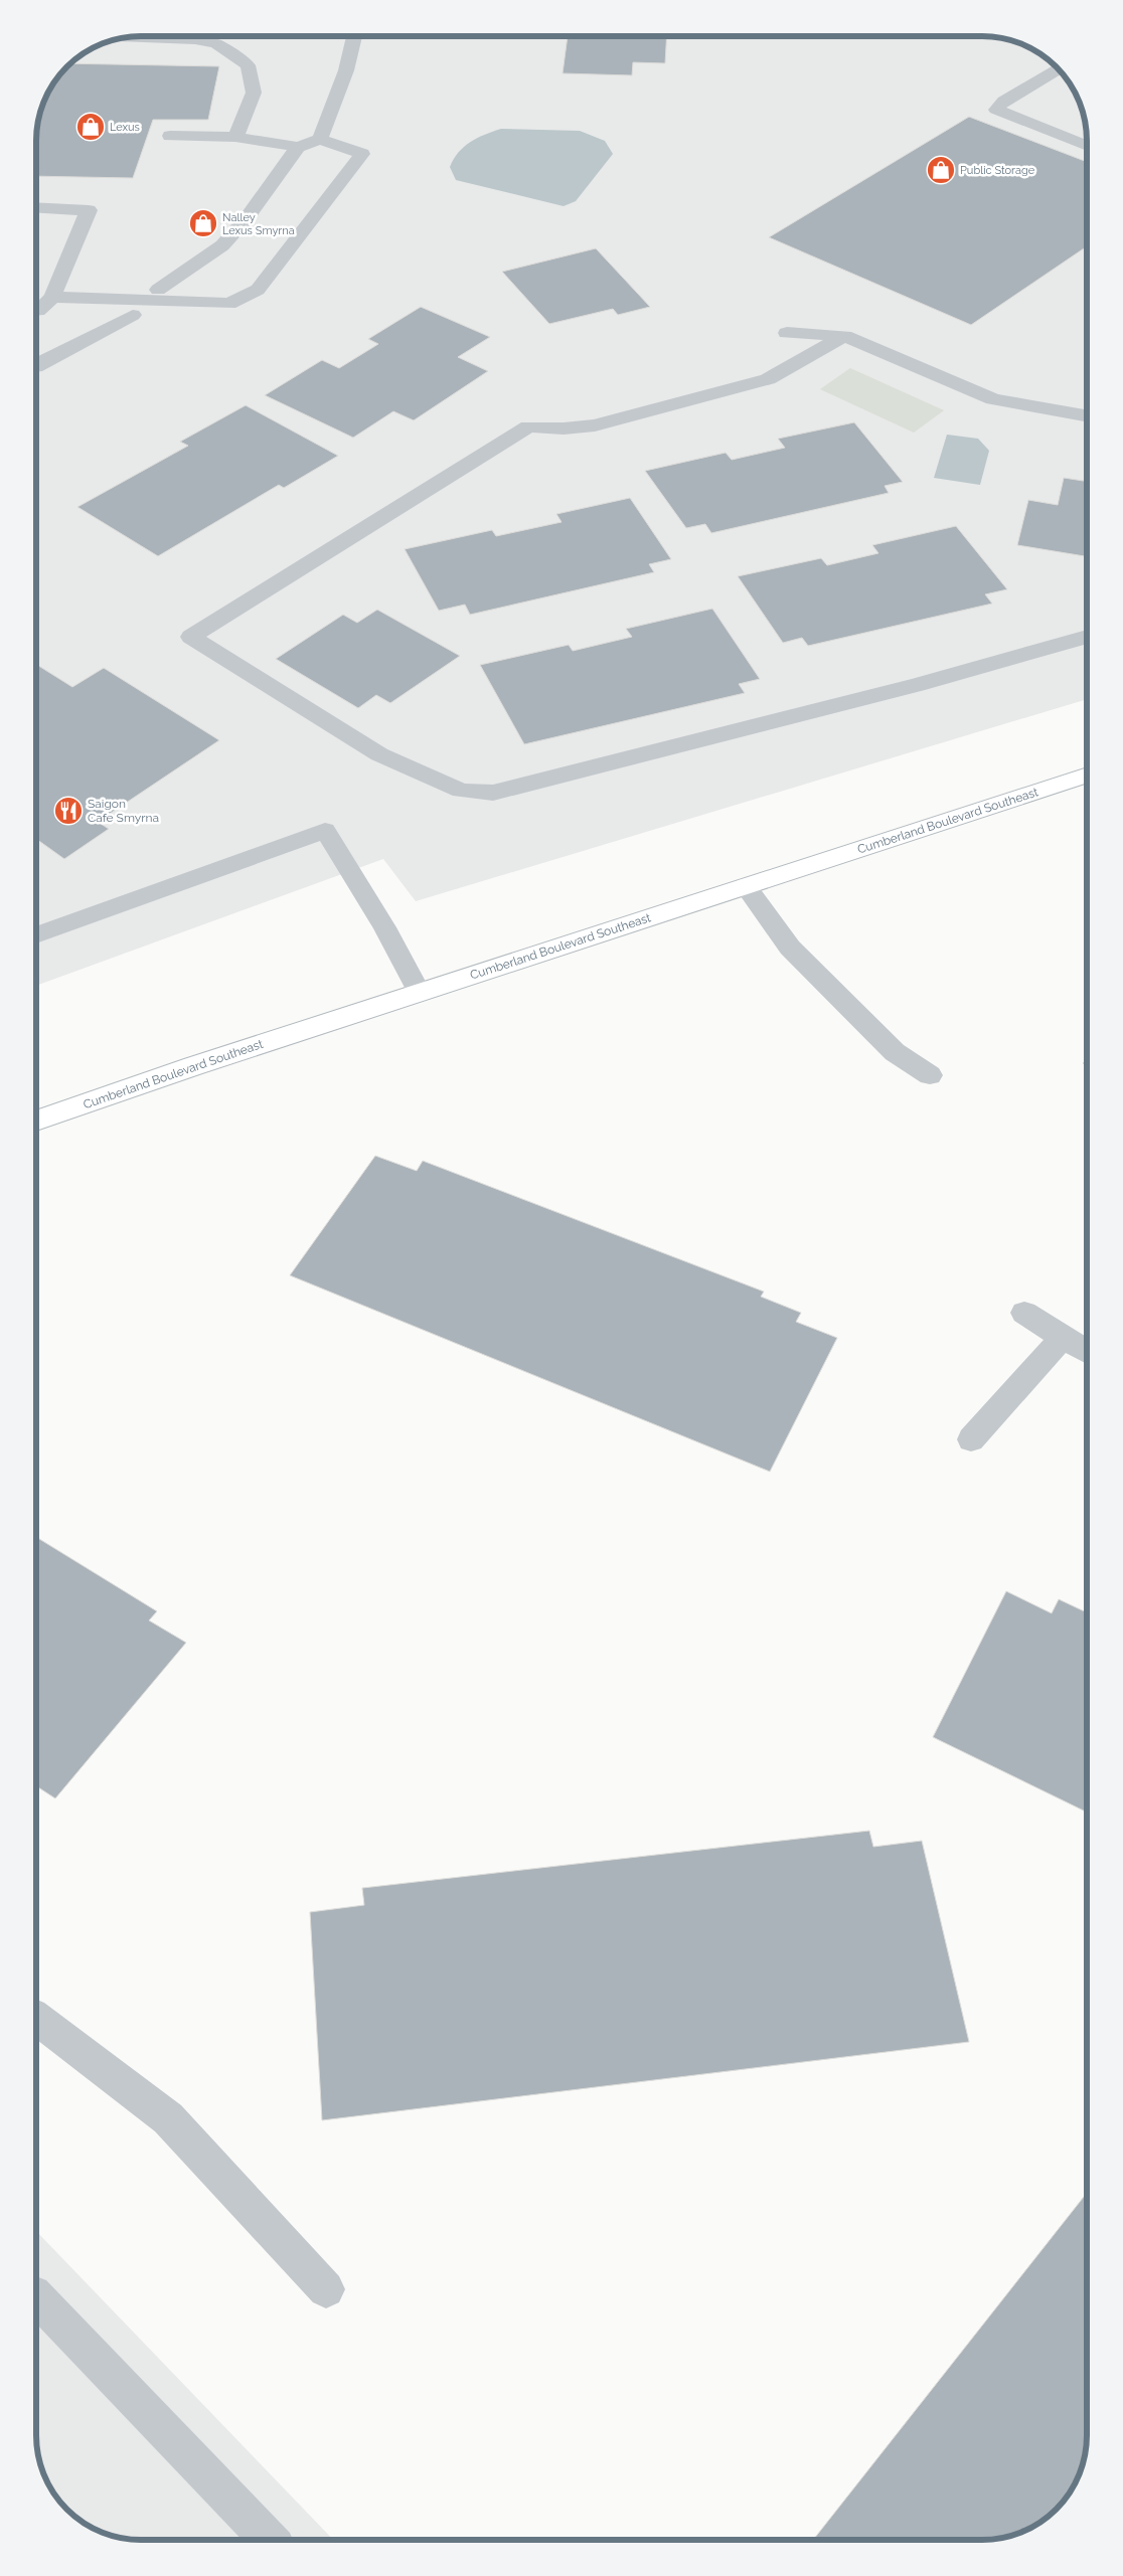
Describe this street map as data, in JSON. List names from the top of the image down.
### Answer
{
  "streets": {
    "main road": ["Cumberland Boulevard Southeast"]
  },
  "places": {
    "shop": ["Lexus", "Public Storage", "Nalley Lexus Smyrna"],
    "restaurant": ["Saigon Cafe Smyrna"]
  }
}
